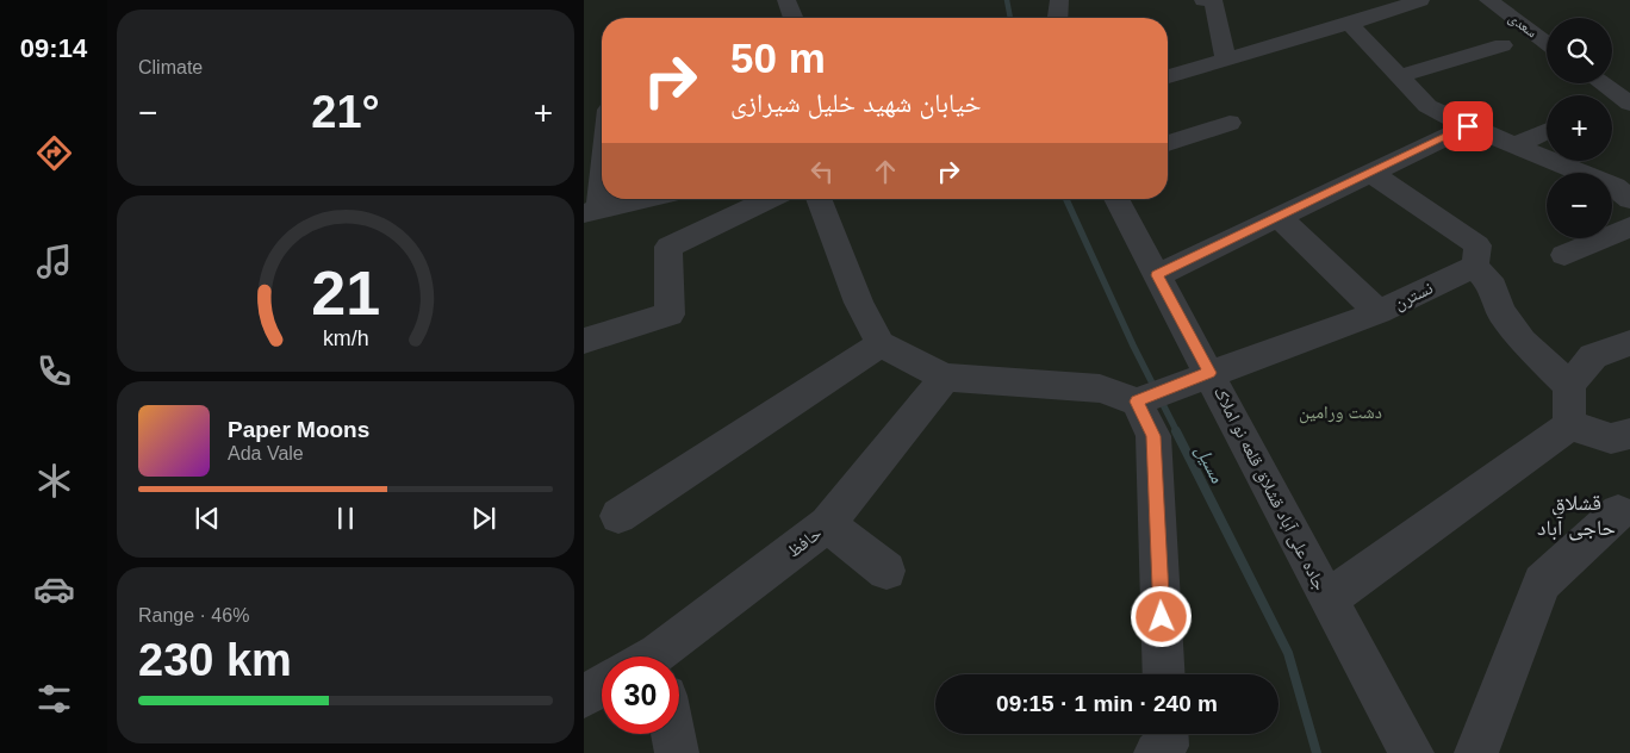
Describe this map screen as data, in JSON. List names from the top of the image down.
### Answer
{
  "streets": {
    "street": [
      "سعدی",
      "نسترن",
      "جاده علی آباد قشلاق قلعه نو املاک",
      "حافظ"
    ]
  },
  "crossings": [
    ["نسترن", "جاده علی آباد قشلاق قلعه نو املاک"]
  ],
  "districts": ["قشلاق حاجی آباد"],
  "water": ["مسیل"],
  "parks": ["دشت ورامین"],
  "page": {
    "tabs": "09:14",
    "tile": [
      "Climate",
      ["Range · 46%", "230 km"]
    ],
    "map_buttons": ["+", "−"],
    "turn": ["50 m", "خیابان شهید خلیل شیرازی"],
    "heat": ["−", "21°", "+"],
    "song": ["Paper Moons", "Ada Vale"],
    "limit": "30",
    "trip": "09:15 · 1 min · 240 m",
    "gauge": ["21", "km/h"]
  }
}
